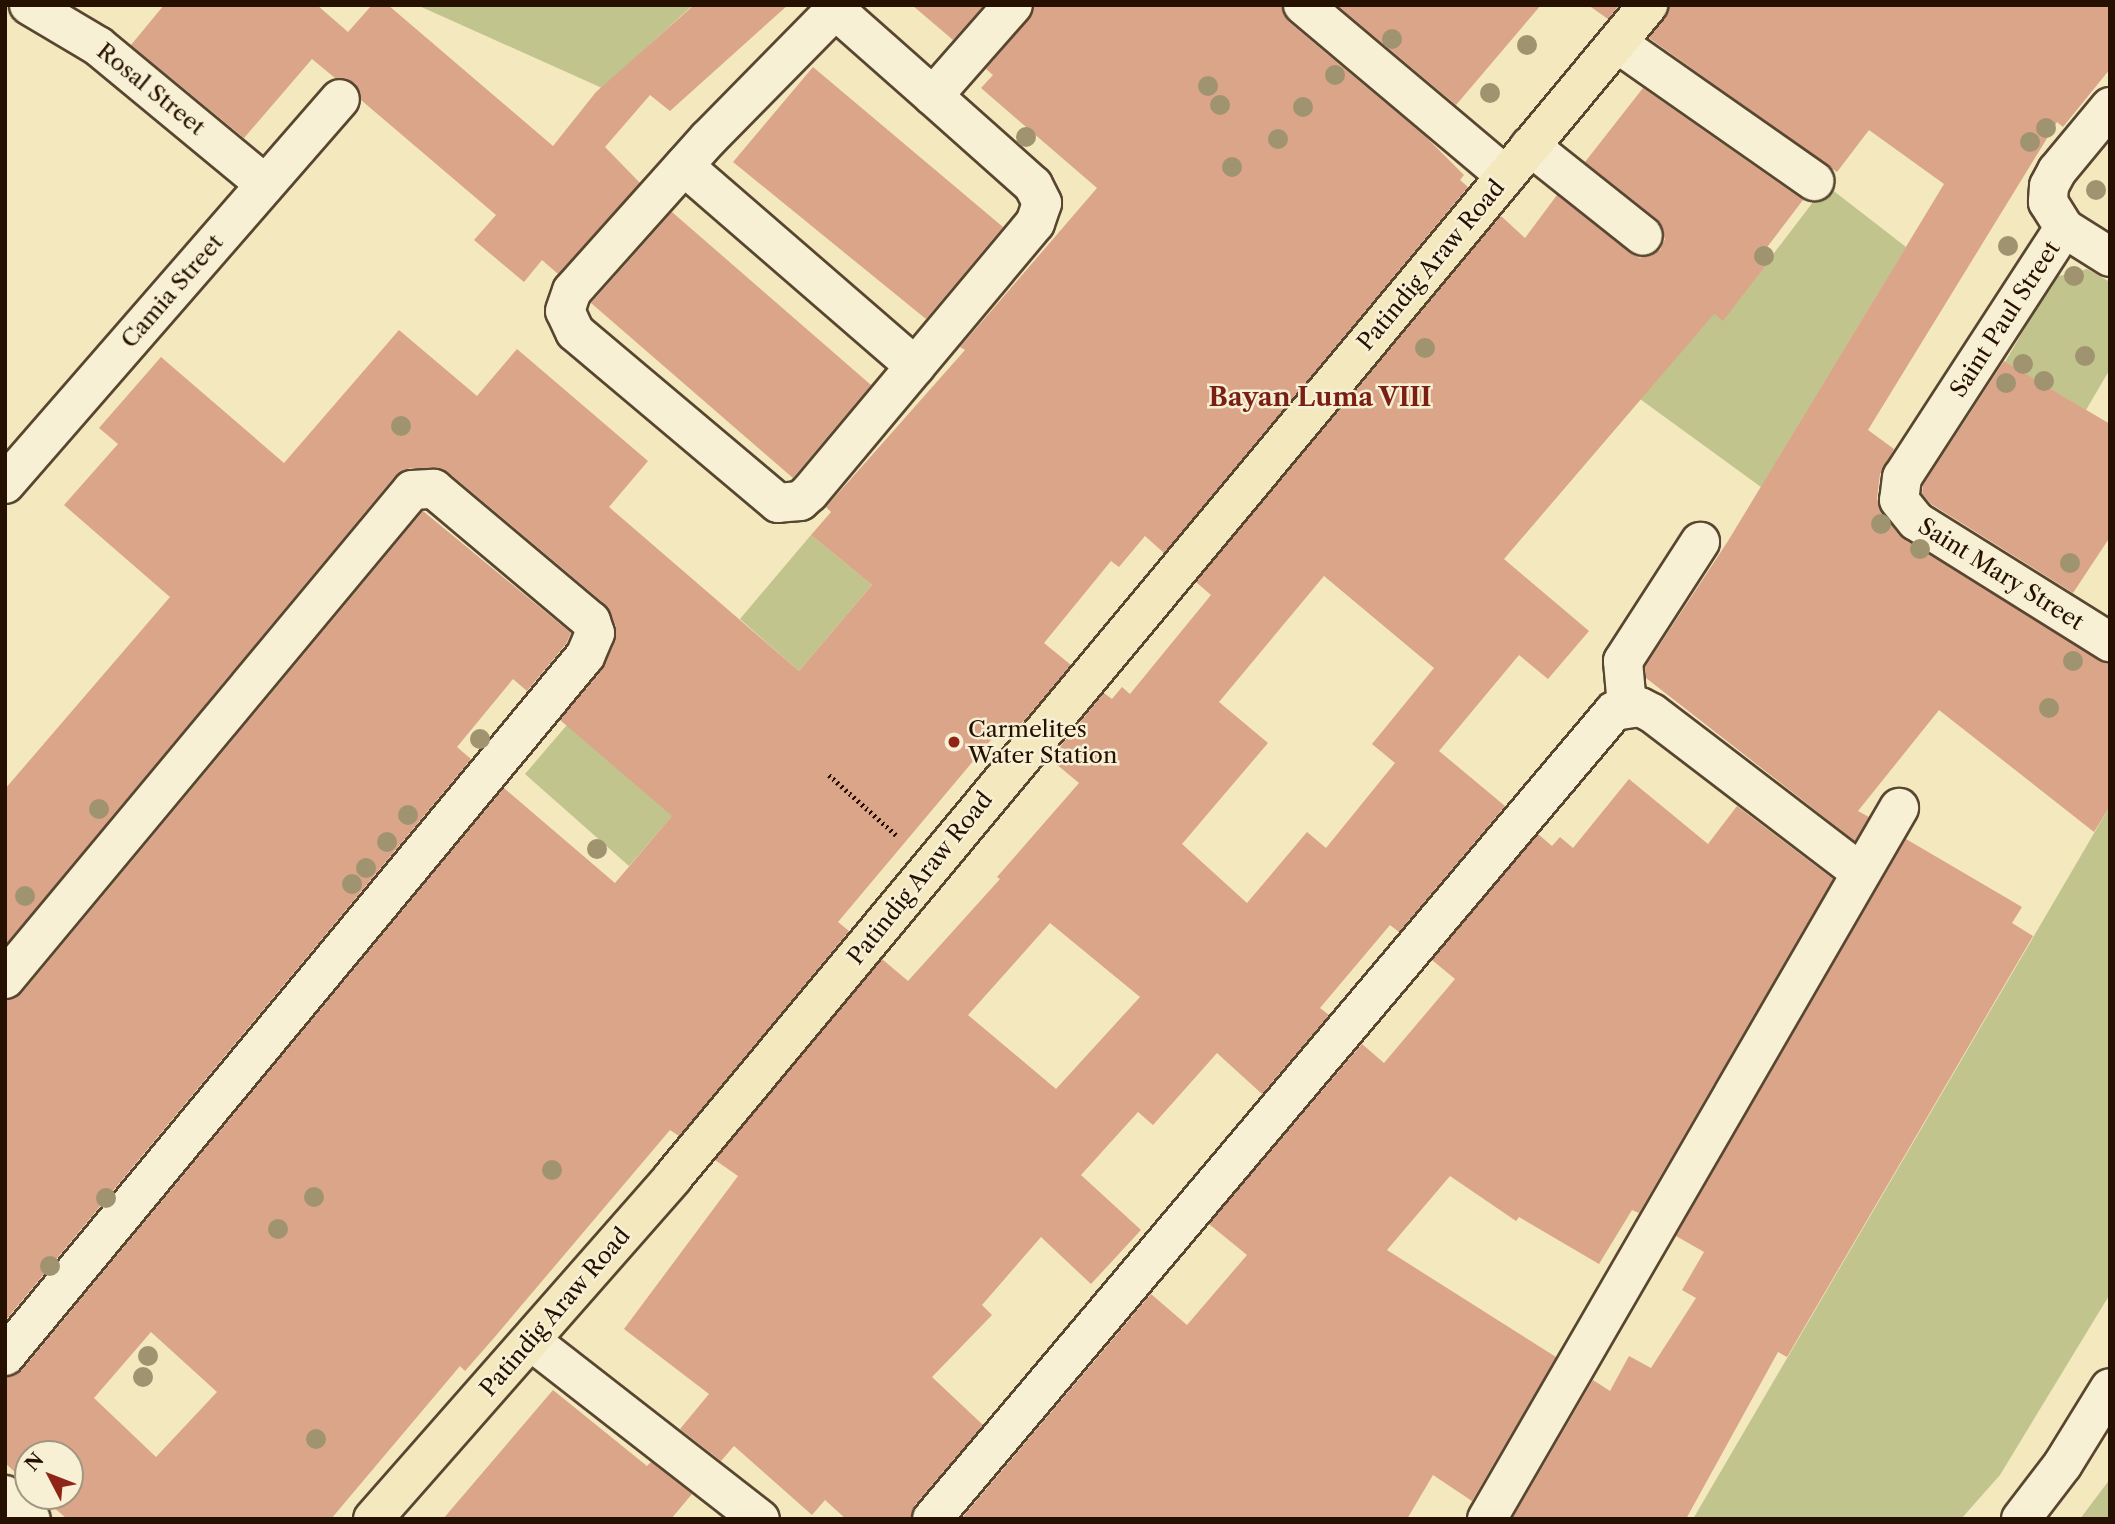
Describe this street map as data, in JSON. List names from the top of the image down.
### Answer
{
  "streets": {
    "main road": ["Patindig Araw Road"],
    "street": [
      "Rosal Street",
      "Camia Street",
      "Saint Paul Street",
      "Saint Mary Street"
    ]
  },
  "crossings": [
    ["Rosal Street", "Camia Street"],
    ["Saint Paul Street", "Saint Mary Street"]
  ],
  "districts": ["Bayan Luma VIII"],
  "places": ["Carmelites Water Station"],
  "north": "top left"
}
